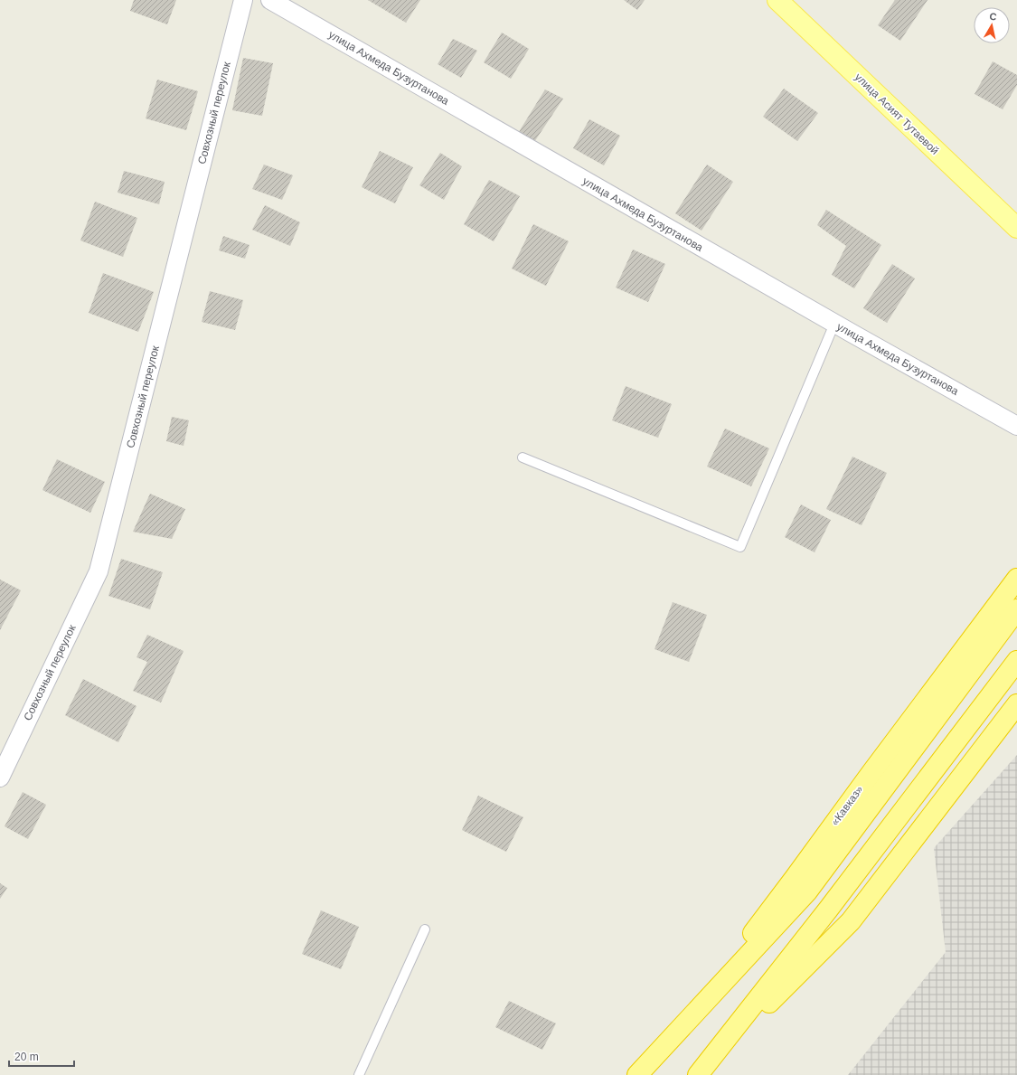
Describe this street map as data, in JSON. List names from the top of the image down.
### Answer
{
  "streets": {
    "highway": ["«Кавказ»"],
    "main road": ["улица Асият Тутаевой"],
    "street": ["улица Ахмеда Бузуртанова", "Совхозный переулок"]
  },
  "scale_bar": "20 m",
  "north": "top"
}
